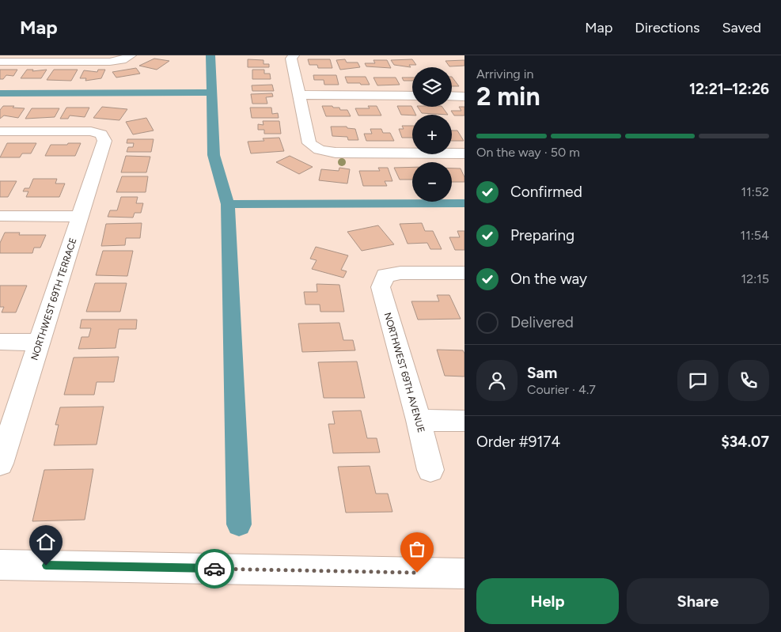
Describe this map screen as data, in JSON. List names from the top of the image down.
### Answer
{
  "streets": {
    "street": ["NORTHWEST 69TH TERRACE", "NORTHWEST 69TH AVENUE"]
  },
  "page": {
    "header": "Map",
    "nav": ["Map", "Directions", "Saved"],
    "heading": ["2 min", "Arriving in", "12:21–12:26"],
    "panel": [
      "Sam",
      "Courier · 4.7",
      "Order #9174",
      "$34.07"
    ],
    "map_buttons": ["+", "−"],
    "bar": "On the way · 50 m",
    "list": [
      ["Confirmed", "11:52"],
      ["Preparing", "11:54"],
      ["On the way", "12:15"],
      "Delivered"
    ],
    "buttons": ["Help", "Share"]
  }
}
